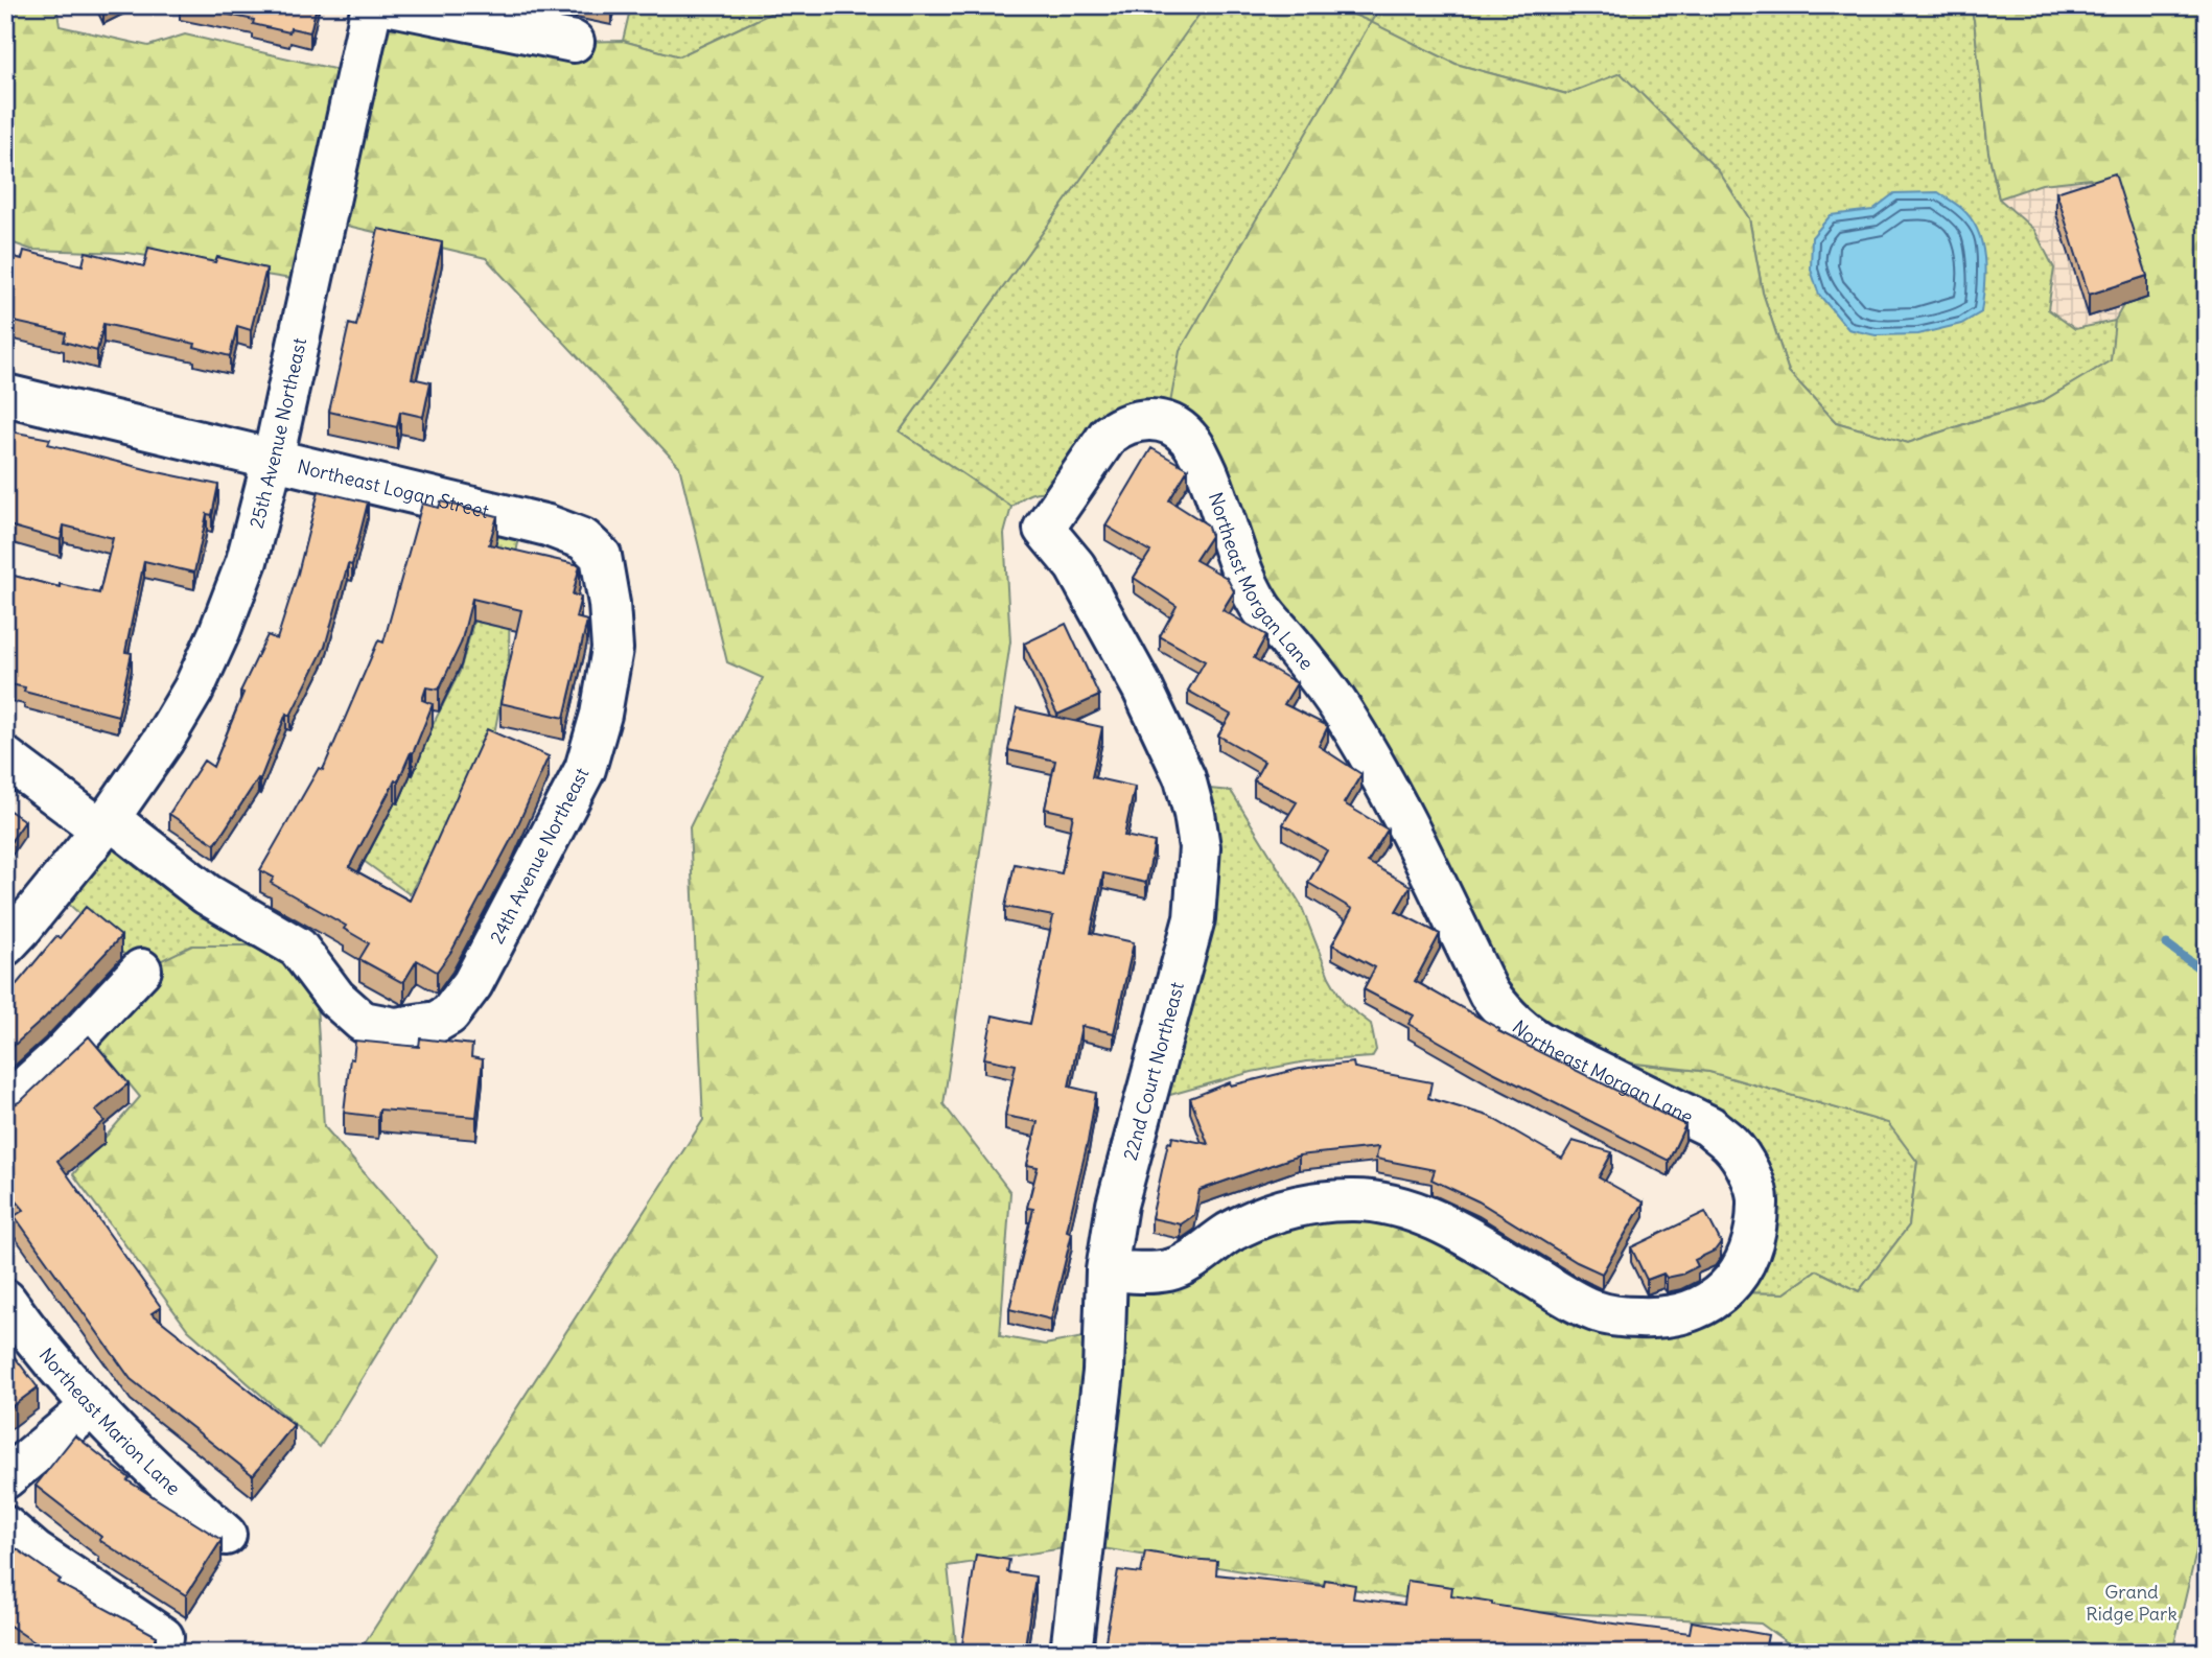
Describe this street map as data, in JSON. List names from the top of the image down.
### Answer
{
  "streets": {
    "street": [
      "25th Avenue Northeast",
      "Northeast Logan Street",
      "Northeast Morgan Lane",
      "24th Avenue Northeast",
      "22nd Court Northeast",
      "Northeast Marion Lane"
    ]
  },
  "crossings": [
    ["25th Avenue Northeast", "Northeast Logan Street"],
    ["25th Avenue Northeast", "24th Avenue Northeast"],
    ["Northeast Logan Street", "24th Avenue Northeast"],
    ["Northeast Morgan Lane", "22nd Court Northeast"]
  ],
  "parks": ["Grand Ridge Park"]
}
